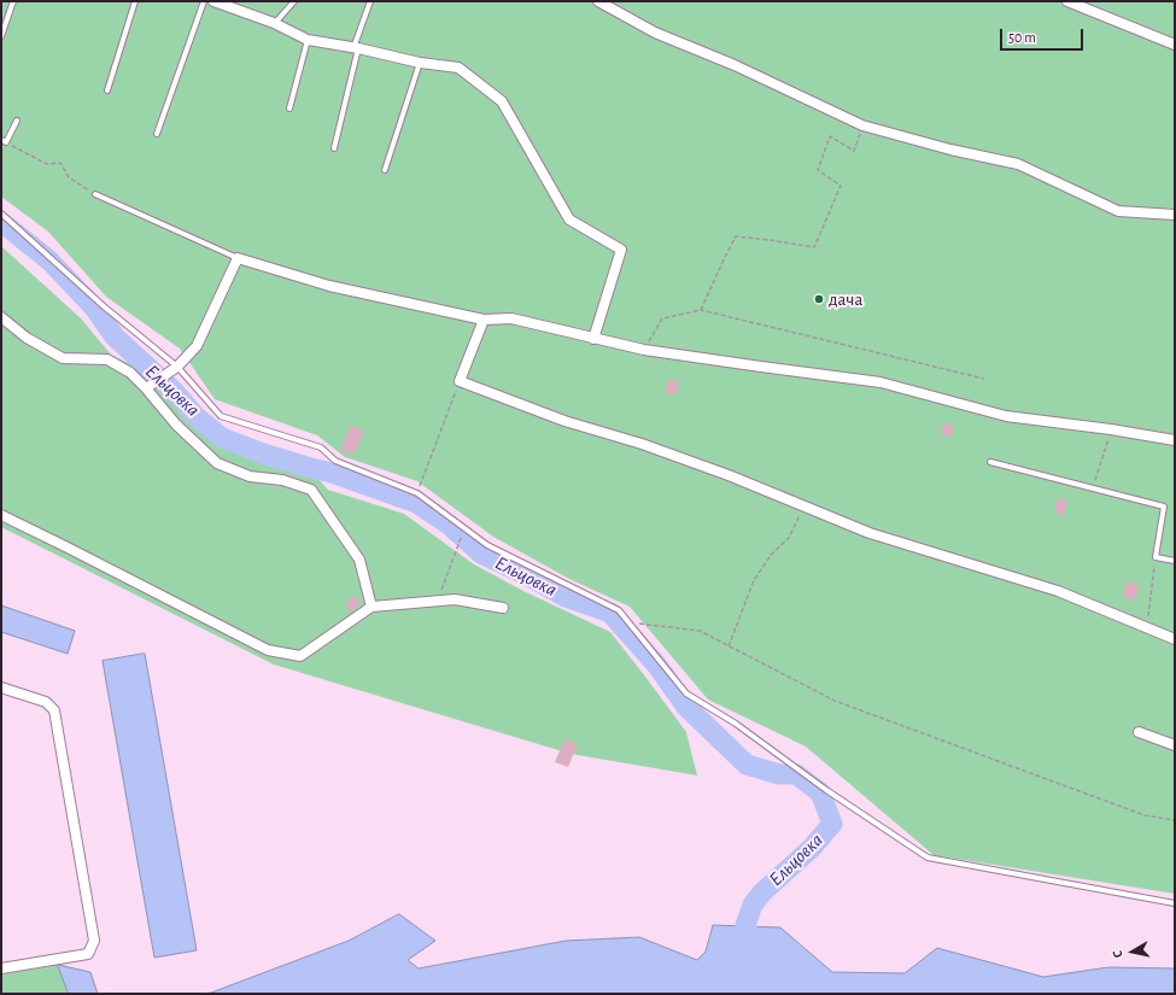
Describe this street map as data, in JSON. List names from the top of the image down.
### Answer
{
  "water": ["Ельцовка"],
  "places": ["дача"],
  "scale_bar": "50 m",
  "north": "left"
}
